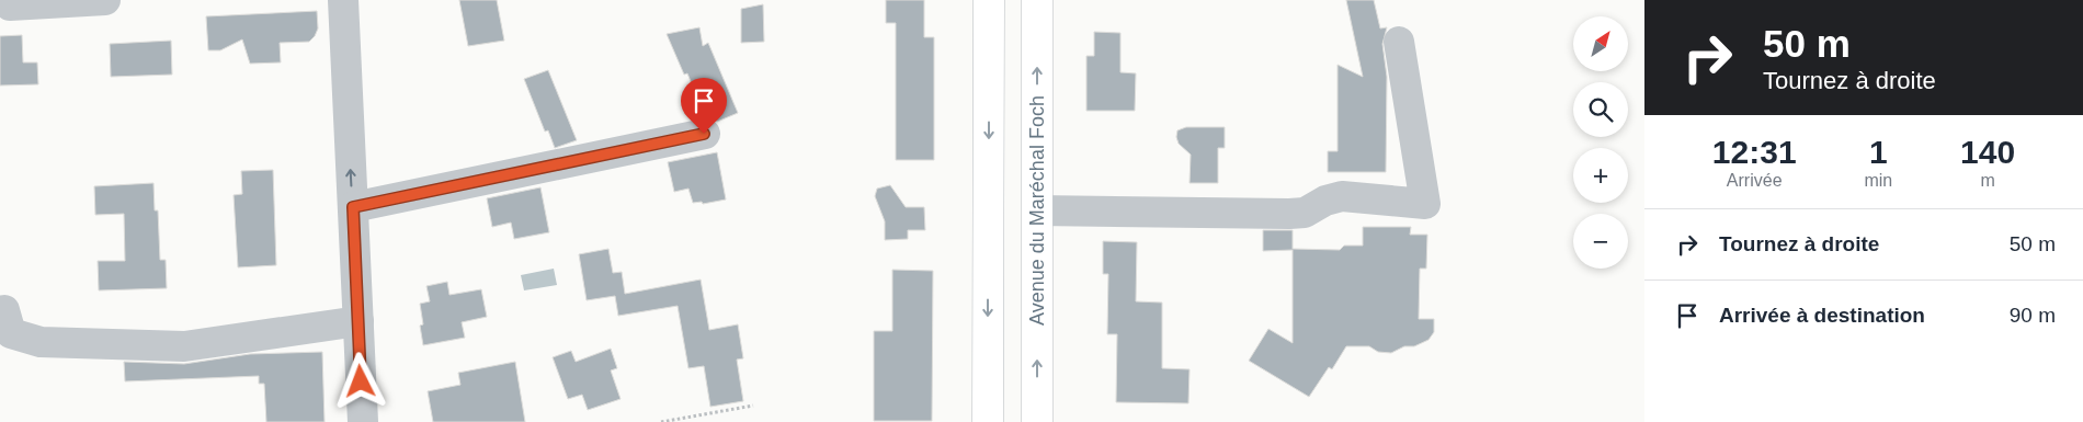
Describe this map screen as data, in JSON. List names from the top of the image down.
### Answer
{
  "streets": {
    "main road": ["Avenue du Maréchal Foch"]
  },
  "north": "top right",
  "page": {
    "turn": ["50 m", "Tournez à droite"],
    "map_buttons": ["+", "−"],
    "eta": [
      "12:31",
      "Arrivée",
      "1",
      "min",
      "140",
      "m"
    ],
    "list": [
      {
        "name": "Tournez à droite",
        "value": "50 m"
      },
      {
        "name": "Arrivée à destination",
        "value": "90 m"
      }
    ]
  }
}
